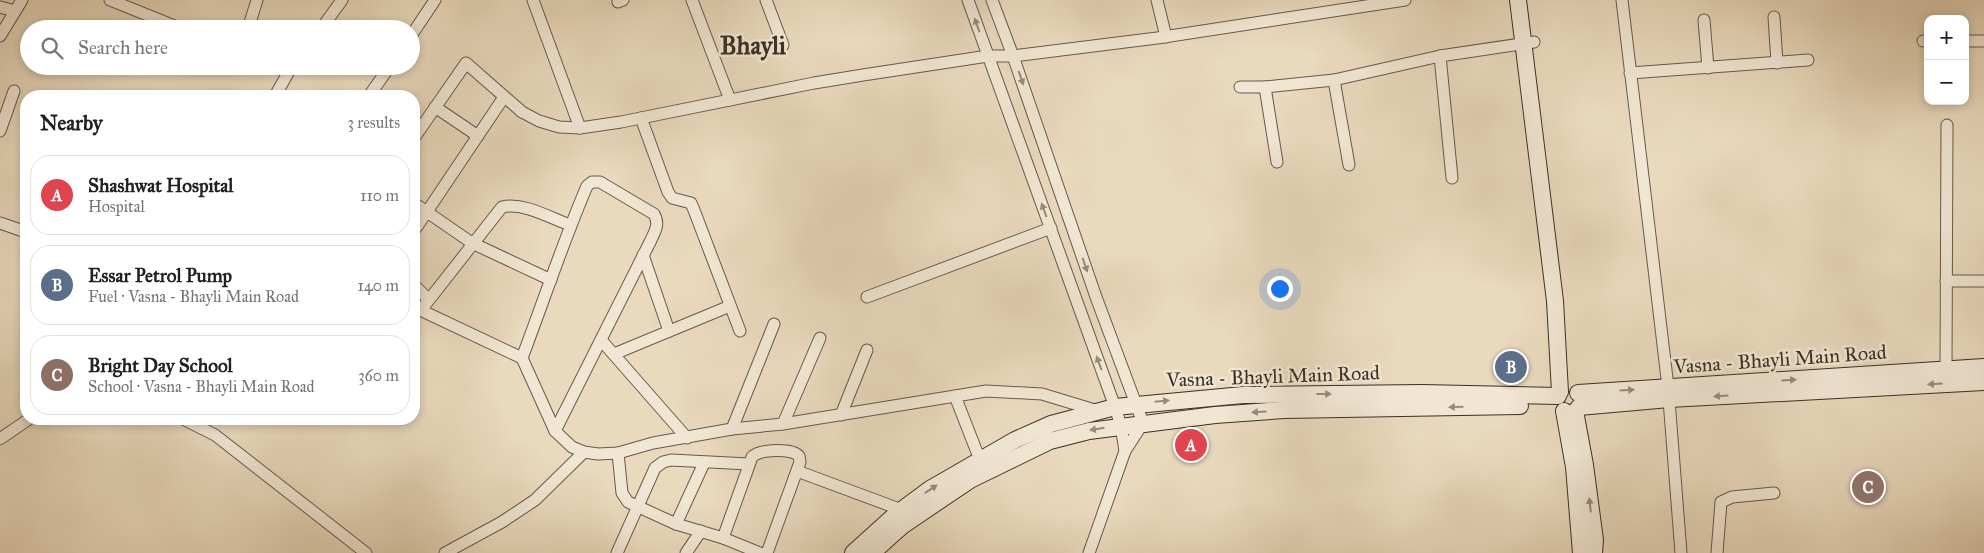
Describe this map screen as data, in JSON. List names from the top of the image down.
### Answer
{
  "streets": {
    "main road": ["Vasna - Bhayli Main Road"]
  },
  "districts": ["Bhayli"],
  "page": {
    "map_buttons": ["+", "−"],
    "search": "Search here",
    "heading": ["Nearby", "3 results"],
    "list": [
      {
        "mark": "A",
        "name": "Shashwat Hospital",
        "note": "Hospital",
        "value": "110 m"
      },
      {
        "mark": "B",
        "name": "Essar Petrol Pump",
        "note": "Fuel · Vasna - Bhayli Main Road",
        "value": "140 m"
      },
      {
        "mark": "C",
        "name": "Bright Day School",
        "note": "School · Vasna - Bhayli Main Road",
        "value": "360 m"
      }
    ],
    "pins": ["B", "A", "C"]
  }
}
